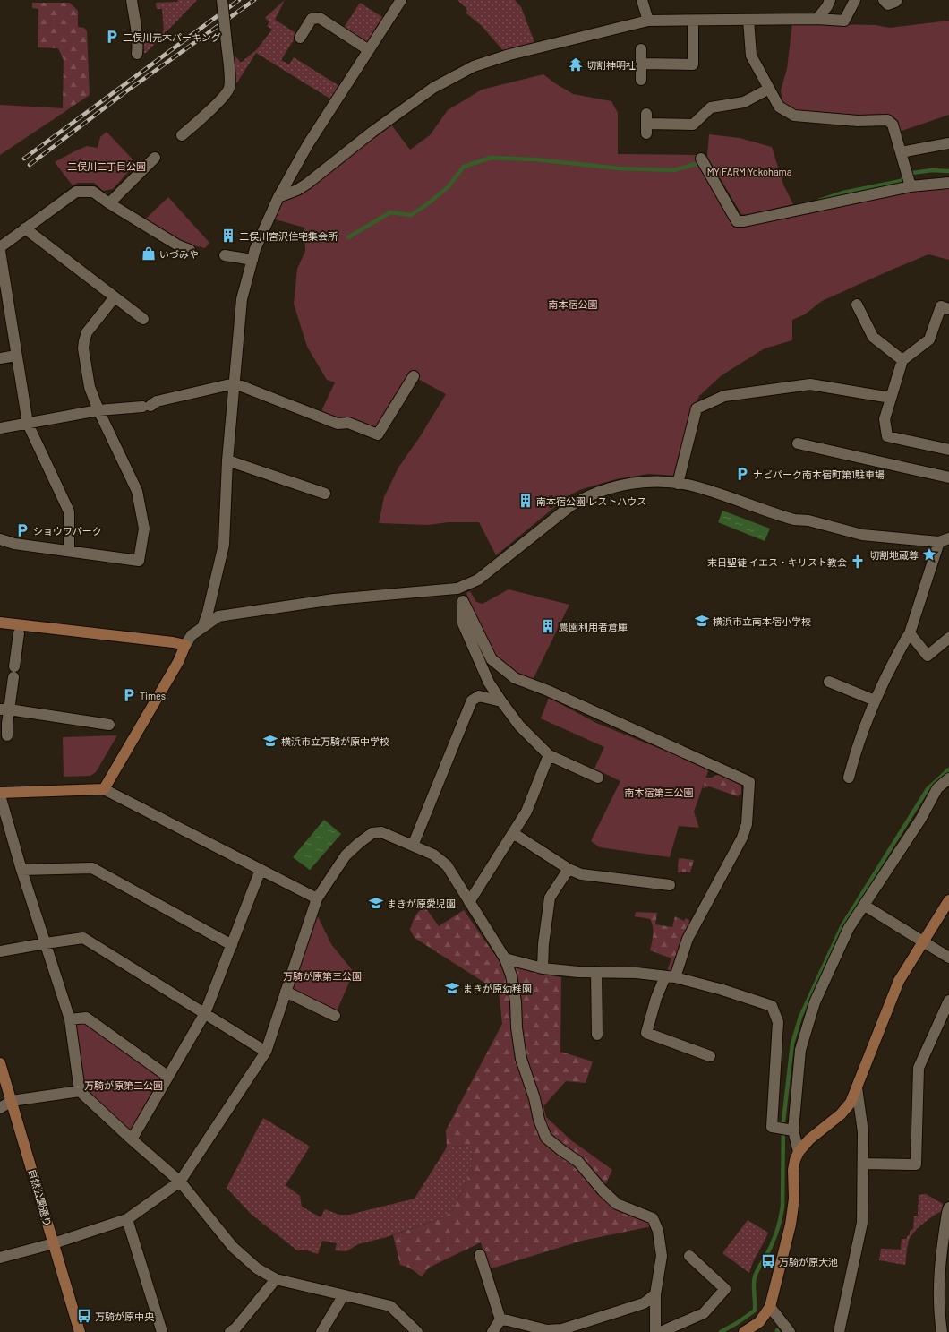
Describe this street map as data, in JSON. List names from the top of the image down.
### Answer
{
  "streets": {
    "street": ["自然公園通り"]
  },
  "parks": [
    "二俣川二丁目公園",
    "MY FARM Yokohama",
    "南本宿公園",
    "南本宿第三公園",
    "万騎が原第三公園",
    "万騎が原第二公園"
  ],
  "places": {
    "parking": [
      "二俣川元木パーキング",
      "ナビパーク南本宿町第1駐車場",
      "ショウワパーク",
      "Times"
    ],
    "temple": ["切割神明社"],
    "building": ["二俣川宮沢住宅集会所", "南本宿公園 レストハウス", "農園利用者倉庫"],
    "shop": ["いづみや"],
    "place": ["切割地蔵尊"],
    "church": ["末日聖徒 イエス・キリスト教会"],
    "school or university": [
      "横浜市立南本宿小学校",
      "横浜市立万騎が原中学校",
      "まきが原愛児園",
      "まきが原幼稚園"
    ],
    "bus stop": ["万騎が原大池", "万騎が原中央"]
  }
}
